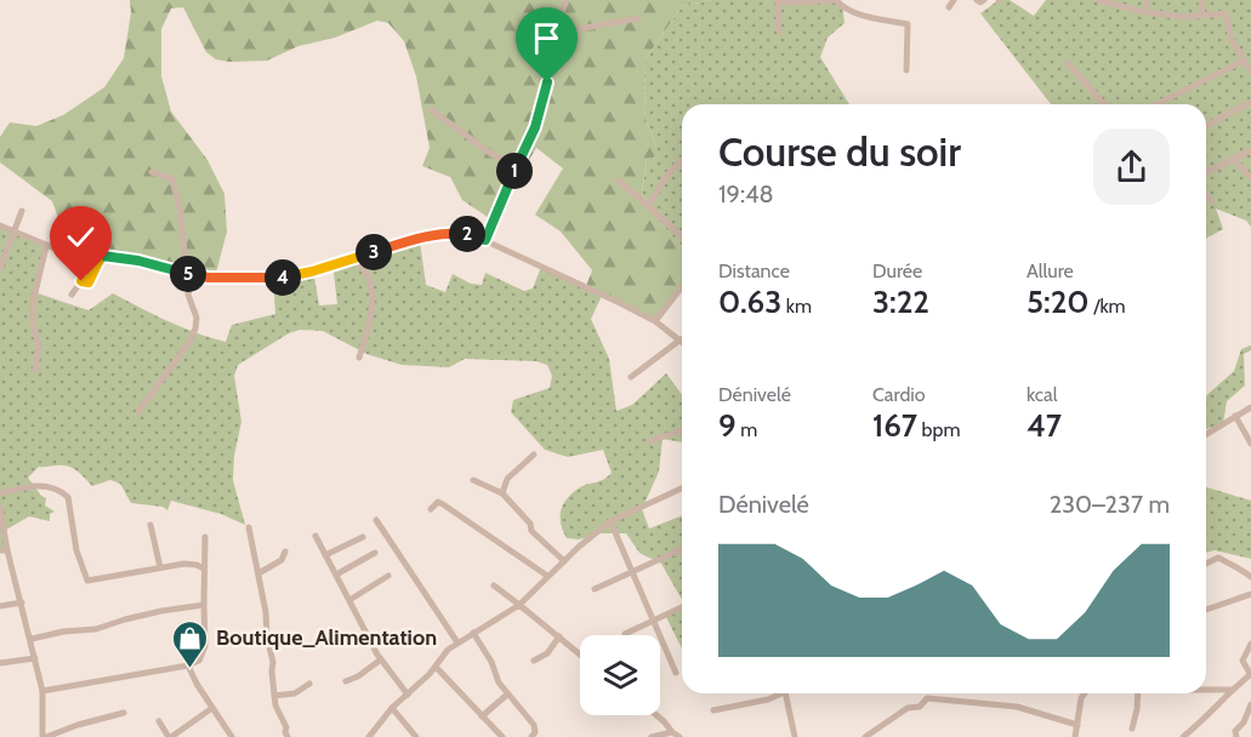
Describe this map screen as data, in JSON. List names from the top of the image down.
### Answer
{
  "places": {
    "shop": ["Boutique_Alimentation"]
  },
  "page": {
    "heading": ["Course du soir", "19:48"],
    "pins": [
      "1",
      "2",
      "3",
      "5",
      "4"
    ],
    "stats": [
      ["Distance", "0.63 km"],
      ["Durée", "3:22"],
      ["Allure", "5:20 /km"],
      ["Dénivelé", "9 m"],
      ["Cardio", "167 bpm"],
      ["kcal", "47"]
    ],
    "chart": ["Dénivelé", "230–237 m"]
  }
}
